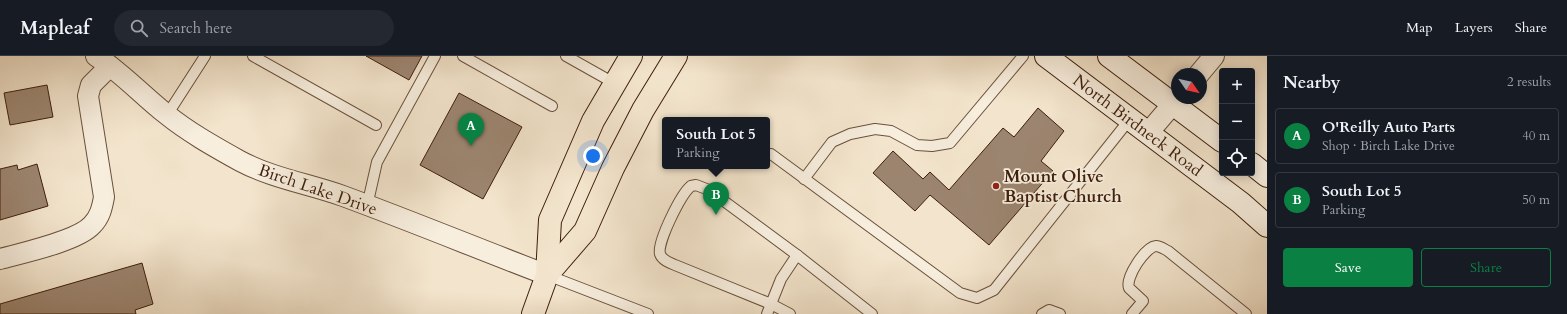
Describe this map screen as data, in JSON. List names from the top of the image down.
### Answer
{
  "streets": {
    "main road": ["North Birdneck Road"],
    "street": ["Birch Lake Drive"]
  },
  "places": ["Mount Olive Baptist Church"],
  "north": "bottom right",
  "page": {
    "header": "Mapleaf",
    "search": "Search here",
    "nav": ["Map", "Layers", "Share"],
    "heading": ["Nearby", "2 results"],
    "map_buttons": ["+", "−"],
    "list": [
      {
        "mark": "A",
        "name": "O'Reilly Auto Parts",
        "note": "Shop · Birch Lake Drive",
        "value": "40 m"
      },
      {
        "mark": "B",
        "name": "South Lot 5",
        "note": "Parking",
        "value": "50 m"
      }
    ],
    "pins": ["A", "B"],
    "popup": ["South Lot 5", "Parking"],
    "buttons": ["Save", "Share"]
  }
}
